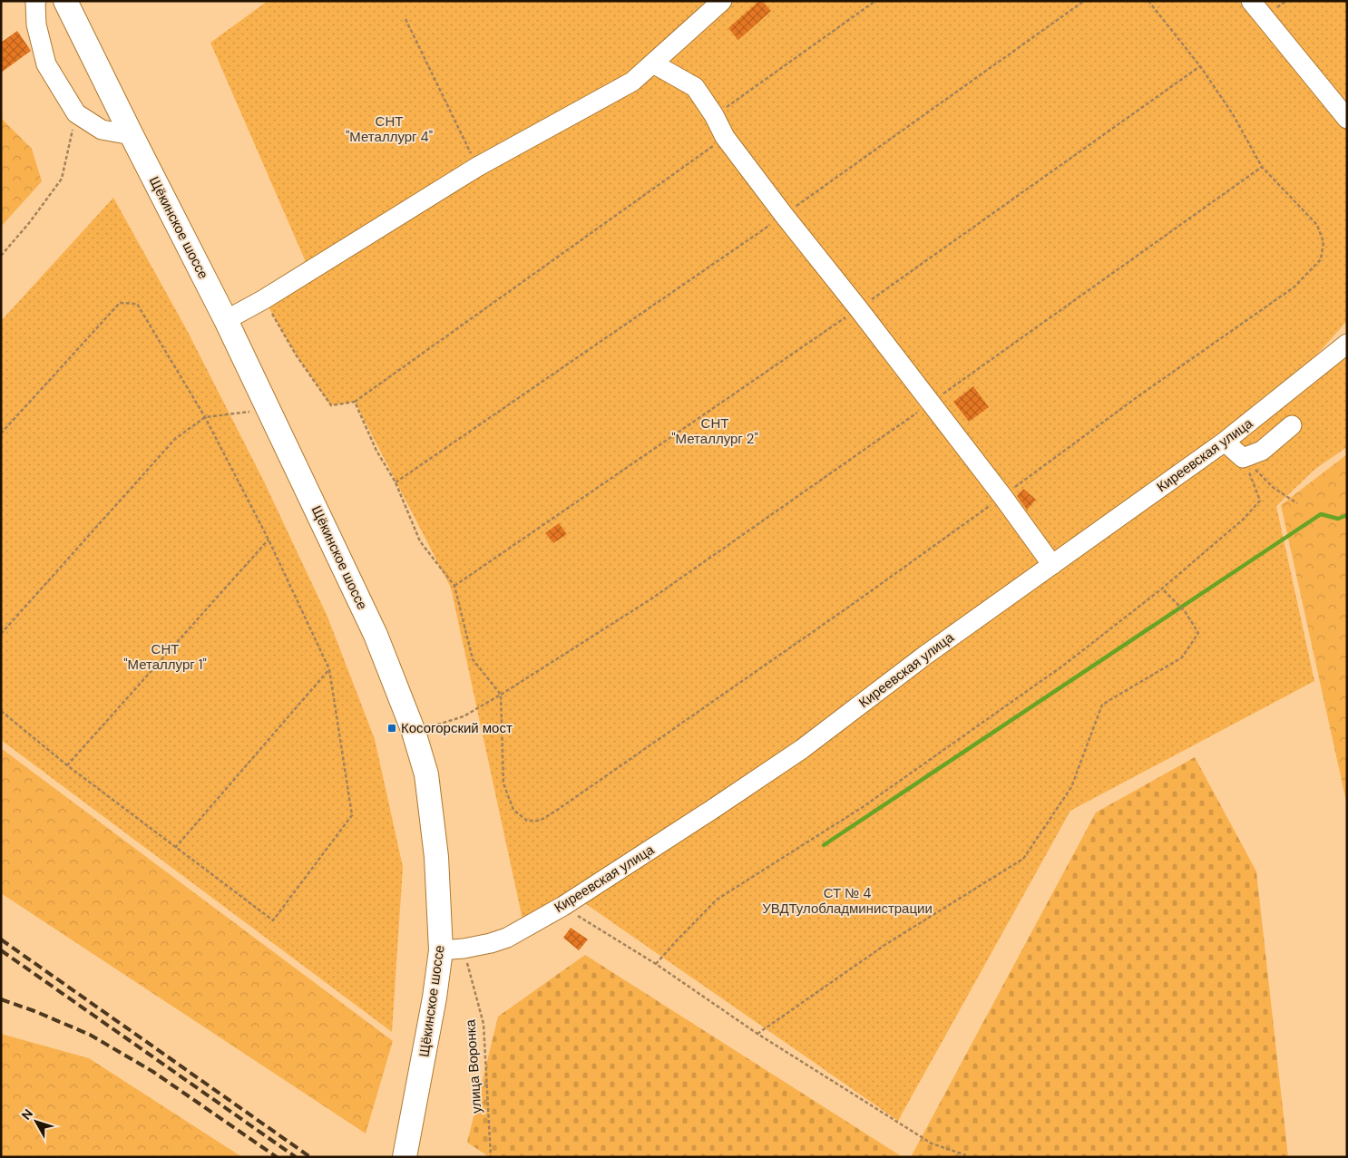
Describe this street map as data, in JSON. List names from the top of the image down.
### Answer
{
  "streets": {
    "main road": ["Щёкинское шоссе"],
    "street": ["Киреевская улица"],
    "path": ["улица Воронка"]
  },
  "crossings": [
    ["Щёкинское шоссе", "Киреевская улица"],
    ["Щёкинское шоссе", "улица Воронка"],
    ["Киреевская улица", "улица Воронка"]
  ],
  "parks": [
    "СНТ \"Металлург 4\"",
    "СНТ \"Металлург 2\"",
    "СНТ \"Металлург 1\"",
    "СТ № 4 УВДТулобладминистрации"
  ],
  "places": {
    "transit": ["Косогорский мост"]
  },
  "north": "top left"
}
